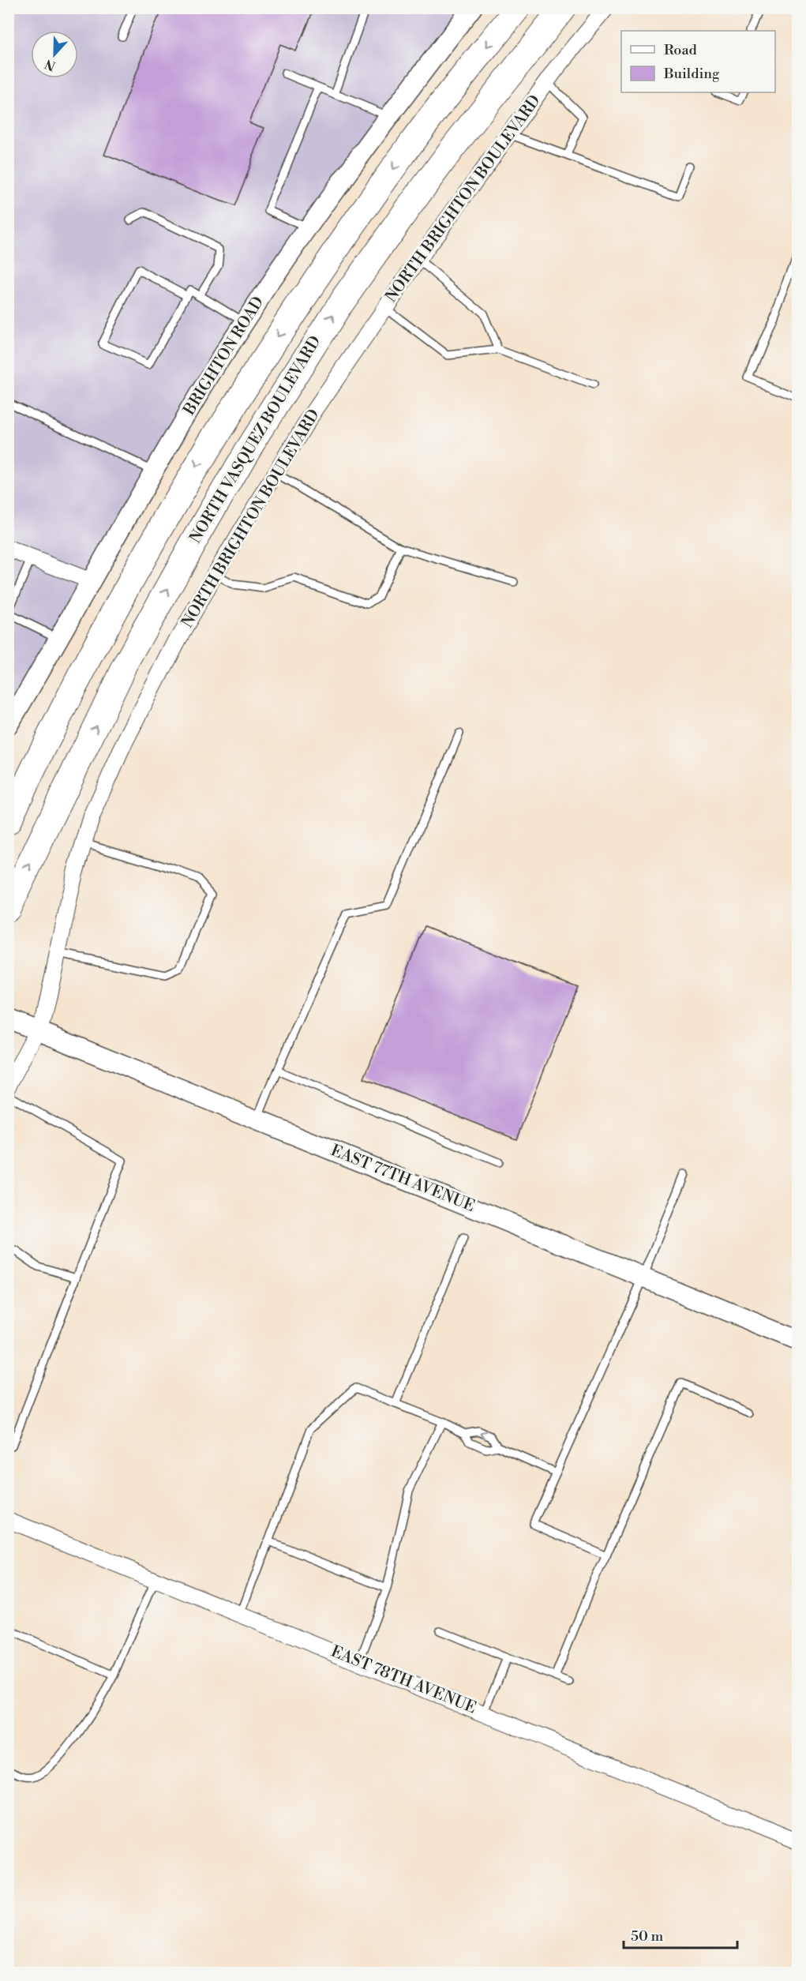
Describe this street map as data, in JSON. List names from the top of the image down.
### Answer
{
  "streets": {
    "highway": ["NORTH VASQUEZ BOULEVARD"],
    "street": [
      "NORTH BRIGHTON BOULEVARD",
      "BRIGHTON ROAD",
      "EAST 77TH AVENUE",
      "EAST 78TH AVENUE"
    ]
  },
  "crossings": [
    ["NORTH BRIGHTON BOULEVARD", "EAST 77TH AVENUE"]
  ],
  "legend": ["Road", "Building"],
  "scale_bar": "50 m",
  "north": "bottom"
}
